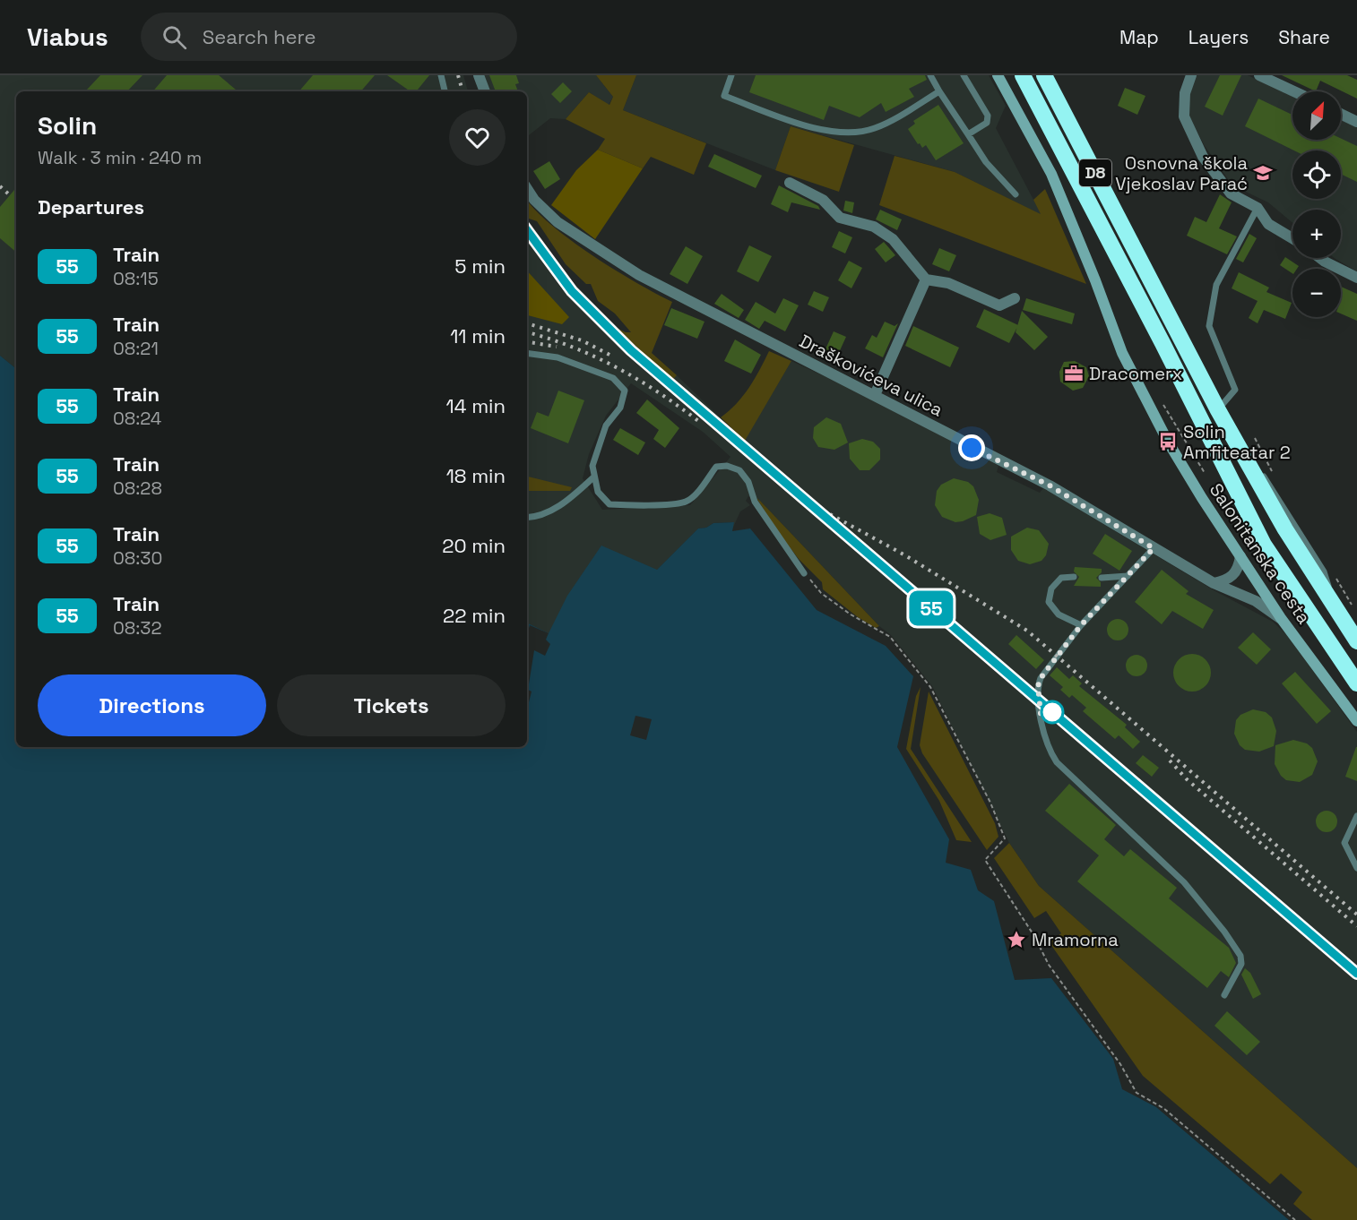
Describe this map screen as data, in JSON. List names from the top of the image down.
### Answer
{
  "streets": {
    "highway": ["D8"],
    "main road": ["Salonitanska cesta"],
    "street": ["Draškovićeva ulica"]
  },
  "crossings": [
    ["Draškovićeva ulica", "Salonitanska cesta"]
  ],
  "places": {
    "school or university": ["Osnovna škola Vjekoslav Parać"],
    "office": ["Dracomerx"],
    "bus stop": ["Solin Amfiteatar 2"],
    "place": ["Mramorna"]
  },
  "north": "top right",
  "page": {
    "header": "Viabus",
    "search": "Search here",
    "nav": ["Map", "Layers", "Share"],
    "on_map": "55",
    "map_buttons": ["+", "−"],
    "heading": [
      ["Solin", "Walk · 3 min · 240 m"],
      "Departures"
    ],
    "list": [
      {
        "mark": "55",
        "name": "Train",
        "note": "08:15",
        "value": "5 min"
      },
      {
        "mark": "55",
        "name": "Train",
        "note": "08:21",
        "value": "11 min"
      },
      {
        "mark": "55",
        "name": "Train",
        "note": "08:24",
        "value": "14 min"
      },
      {
        "mark": "55",
        "name": "Train",
        "note": "08:28",
        "value": "18 min"
      },
      {
        "mark": "55",
        "name": "Train",
        "note": "08:30",
        "value": "20 min"
      },
      {
        "mark": "55",
        "name": "Train",
        "note": "08:32",
        "value": "22 min"
      }
    ],
    "buttons": ["Directions", "Tickets"]
  }
}
